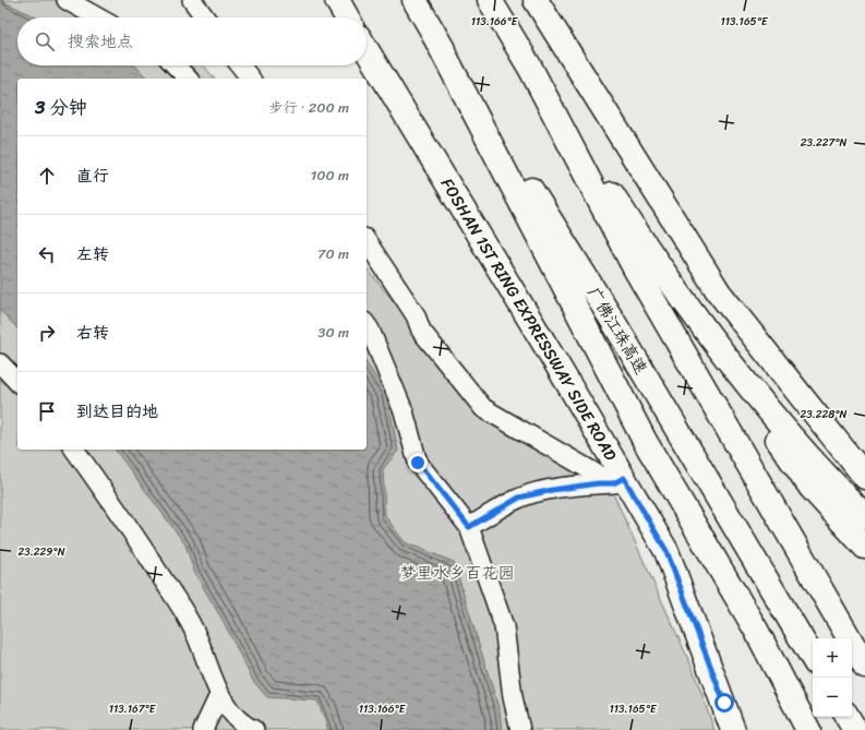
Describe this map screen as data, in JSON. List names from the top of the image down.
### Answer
{
  "streets": {
    "main road": ["FOSHAN 1ST RING EXPRESSWAY SIDE ROAD", "广佛江珠高速"]
  },
  "parks": ["梦里水乡百花园"],
  "page": {
    "search": "搜索地点",
    "heading": ["3 分钟", "步行 · 200 m"],
    "list": [
      ["直行", "100 m"],
      ["左转", "70 m"],
      ["右转", "30 m"],
      "到达目的地"
    ],
    "map_buttons": ["+", "−"]
  },
  "coordinates": [
    "113.166°E",
    "113.165°E",
    "23.227°N",
    "23.228°N",
    "23.229°N",
    "113.167°E"
  ]
}
